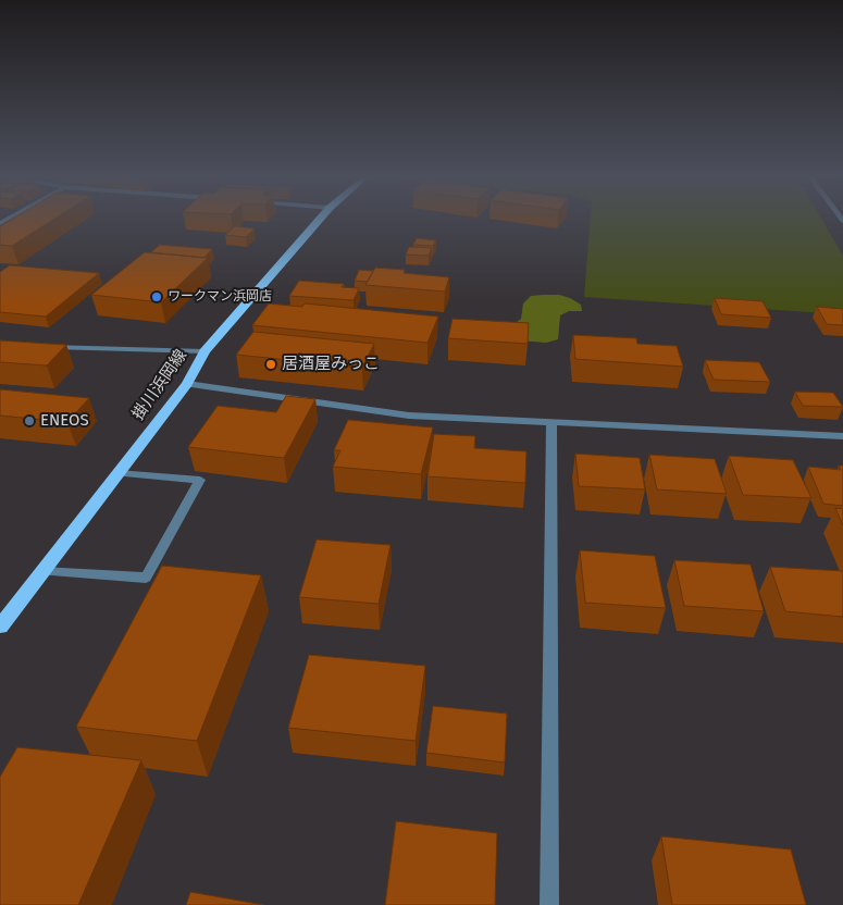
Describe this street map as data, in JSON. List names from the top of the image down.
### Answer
{
  "streets": {
    "main road": ["掛川浜岡線"]
  },
  "places": ["ワークマン浜岡店", "居酒屋みっこ", "ENEOS"]
}
